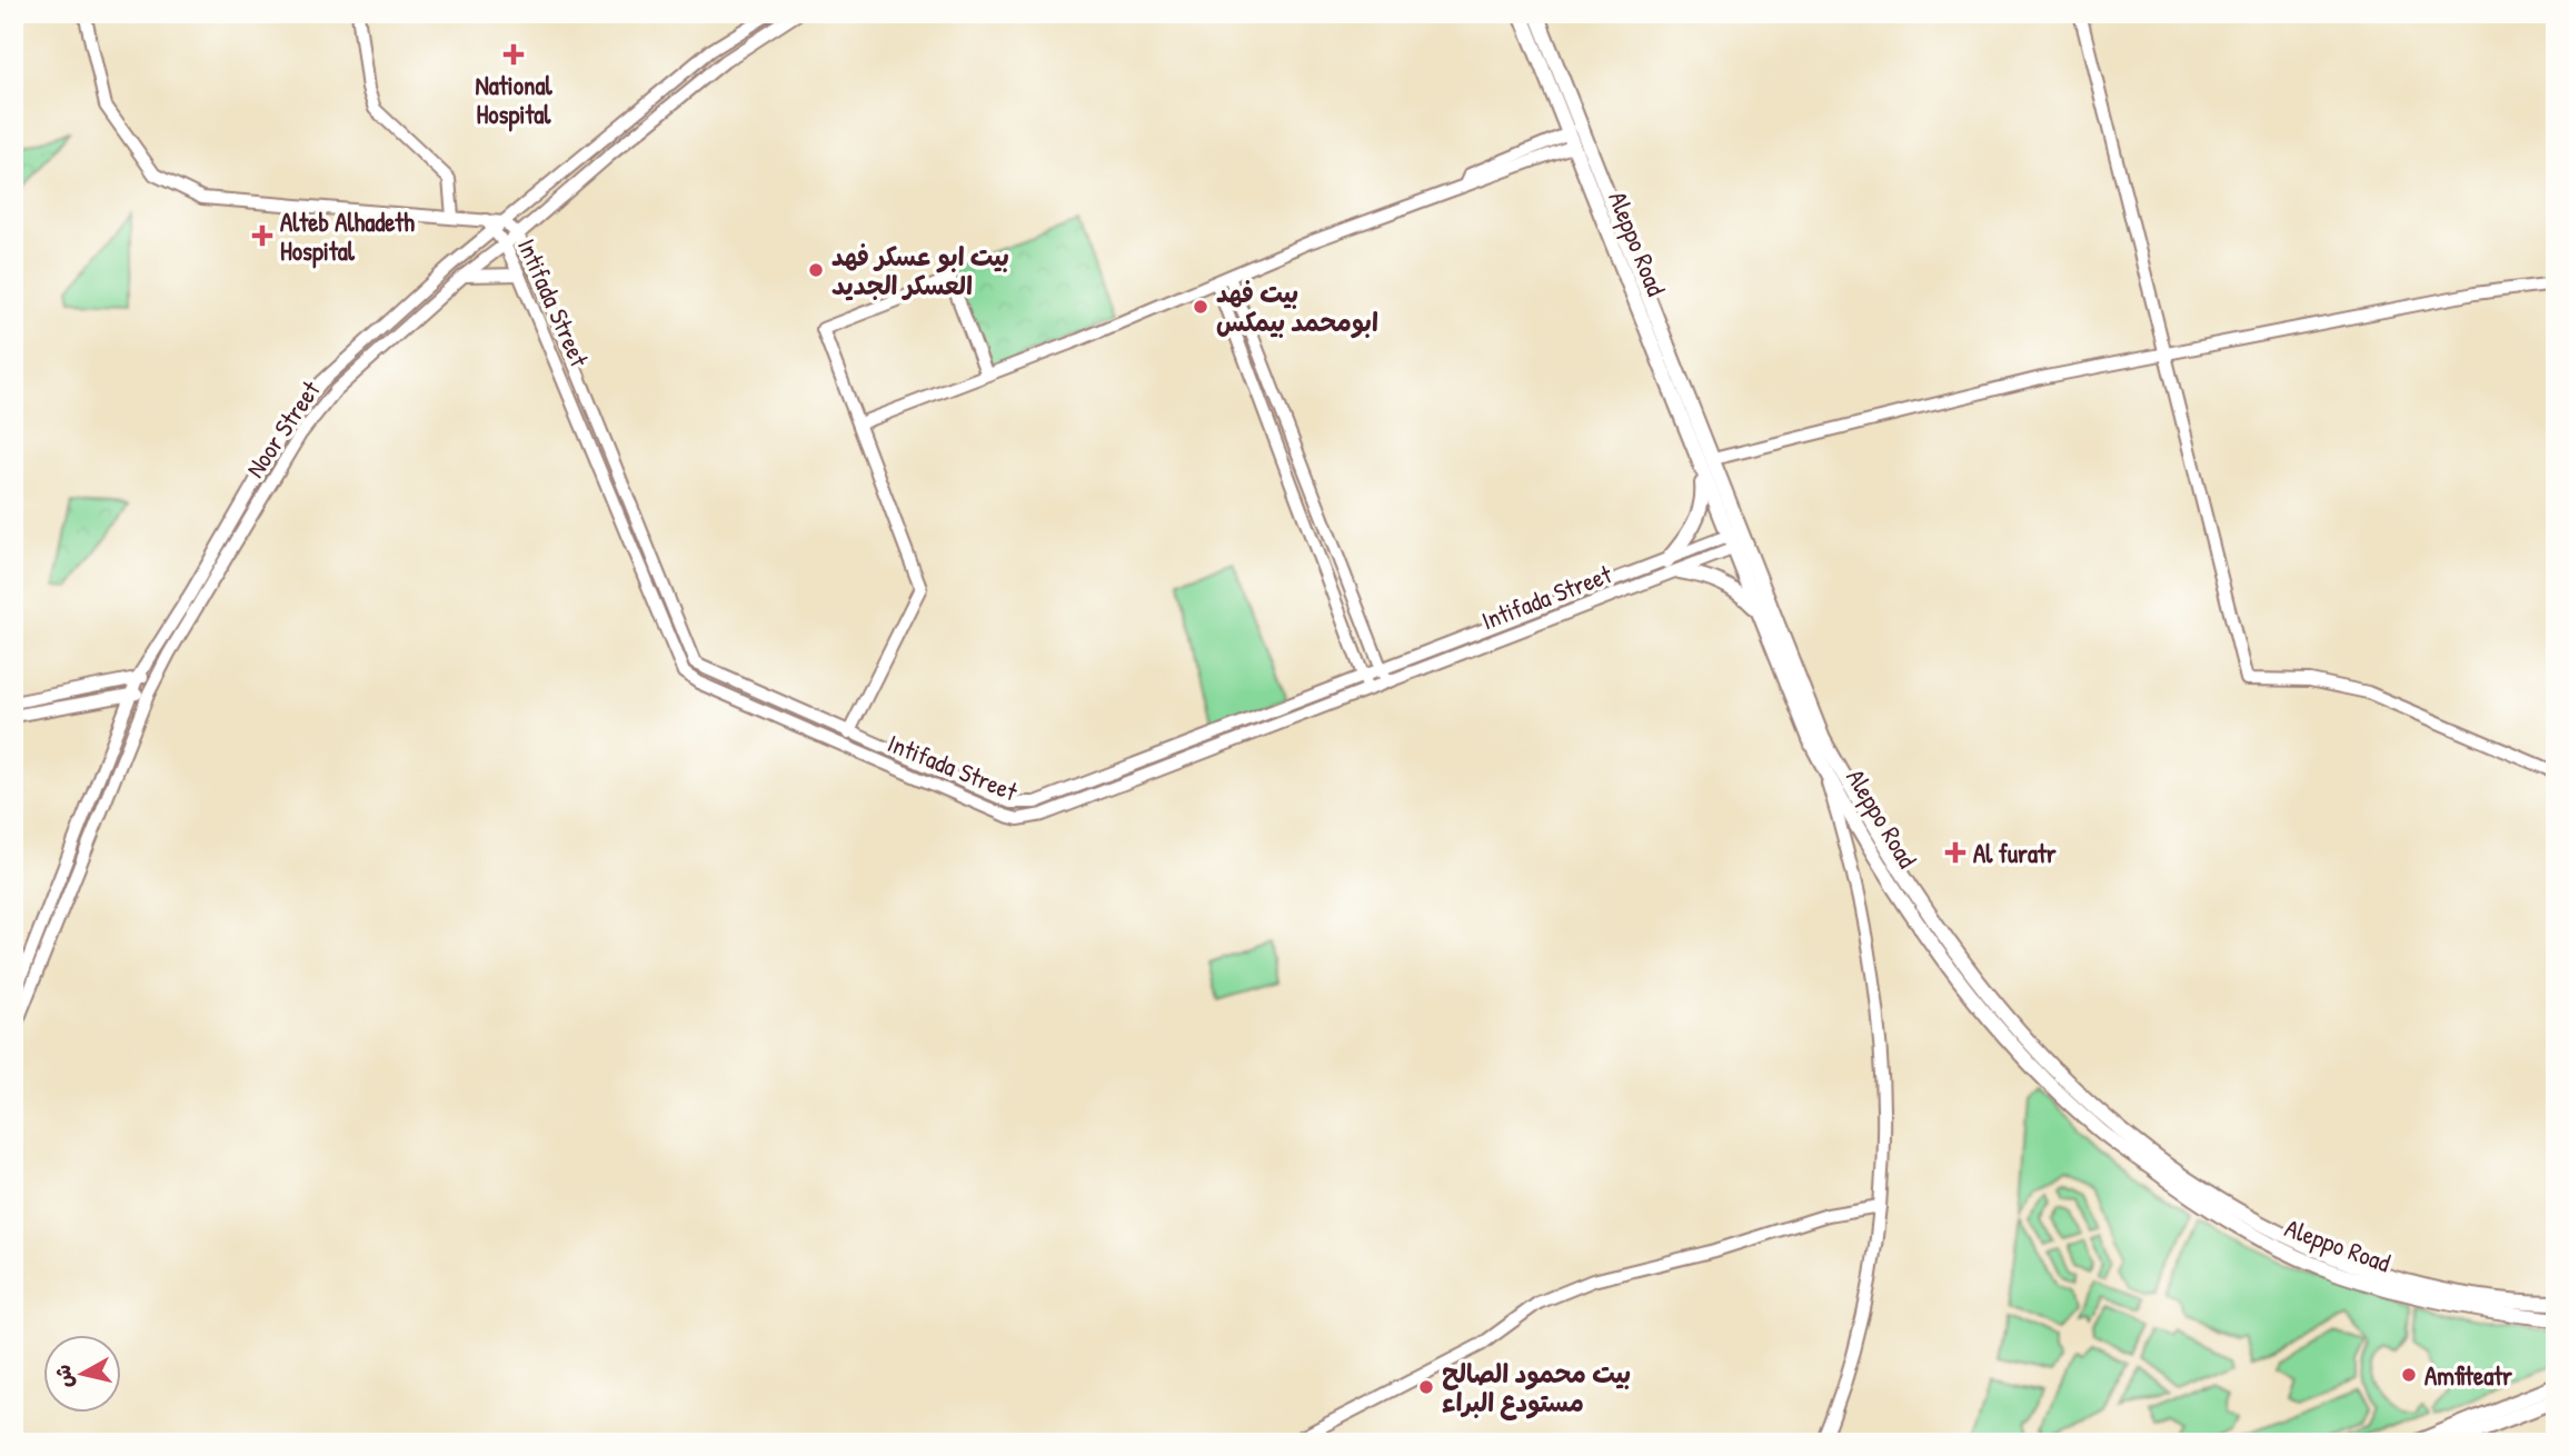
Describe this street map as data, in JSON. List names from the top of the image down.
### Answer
{
  "streets": {
    "main road": ["Aleppo Road", "Intifada Street", "Noor Street"]
  },
  "crossings": [
    ["Aleppo Road", "Intifada Street"],
    ["Intifada Street", "Noor Street"]
  ],
  "places": {
    "health": ["National Hospital", "Alteb Alhadeth Hospital", "Al furatr"],
    "other": [
      "بيت ابو عسكر فهد العسكر الجديد",
      "بيت فهد ابومحمد بيمكس",
      "Amfiteatr",
      "بيت محمود الصالح مستودع البراء"
    ]
  },
  "north": "left"
}
